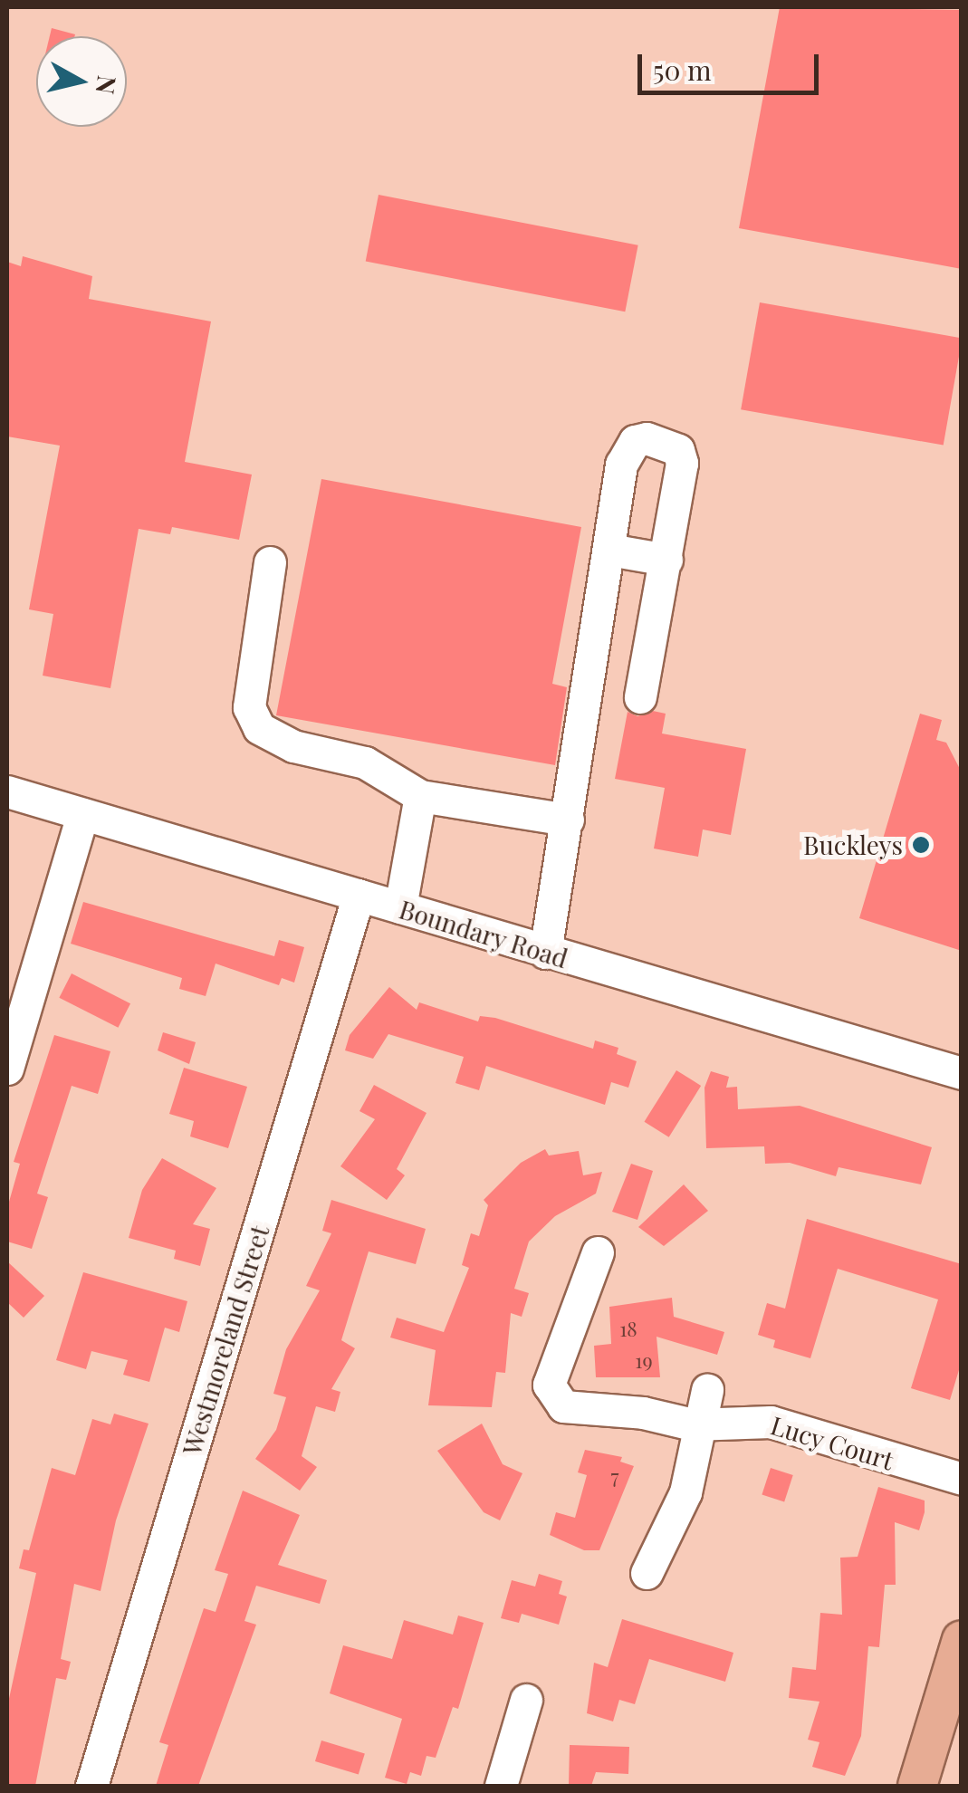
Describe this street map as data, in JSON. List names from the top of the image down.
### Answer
{
  "streets": {
    "street": ["Boundary Road", "Westmoreland Street", "Lucy Court"]
  },
  "crossings": [
    ["Boundary Road", "Westmoreland Street"]
  ],
  "places": ["Buckleys"],
  "house_numbers": ["18", "19", "7"],
  "scale_bar": "50 m",
  "north": "right"
}
